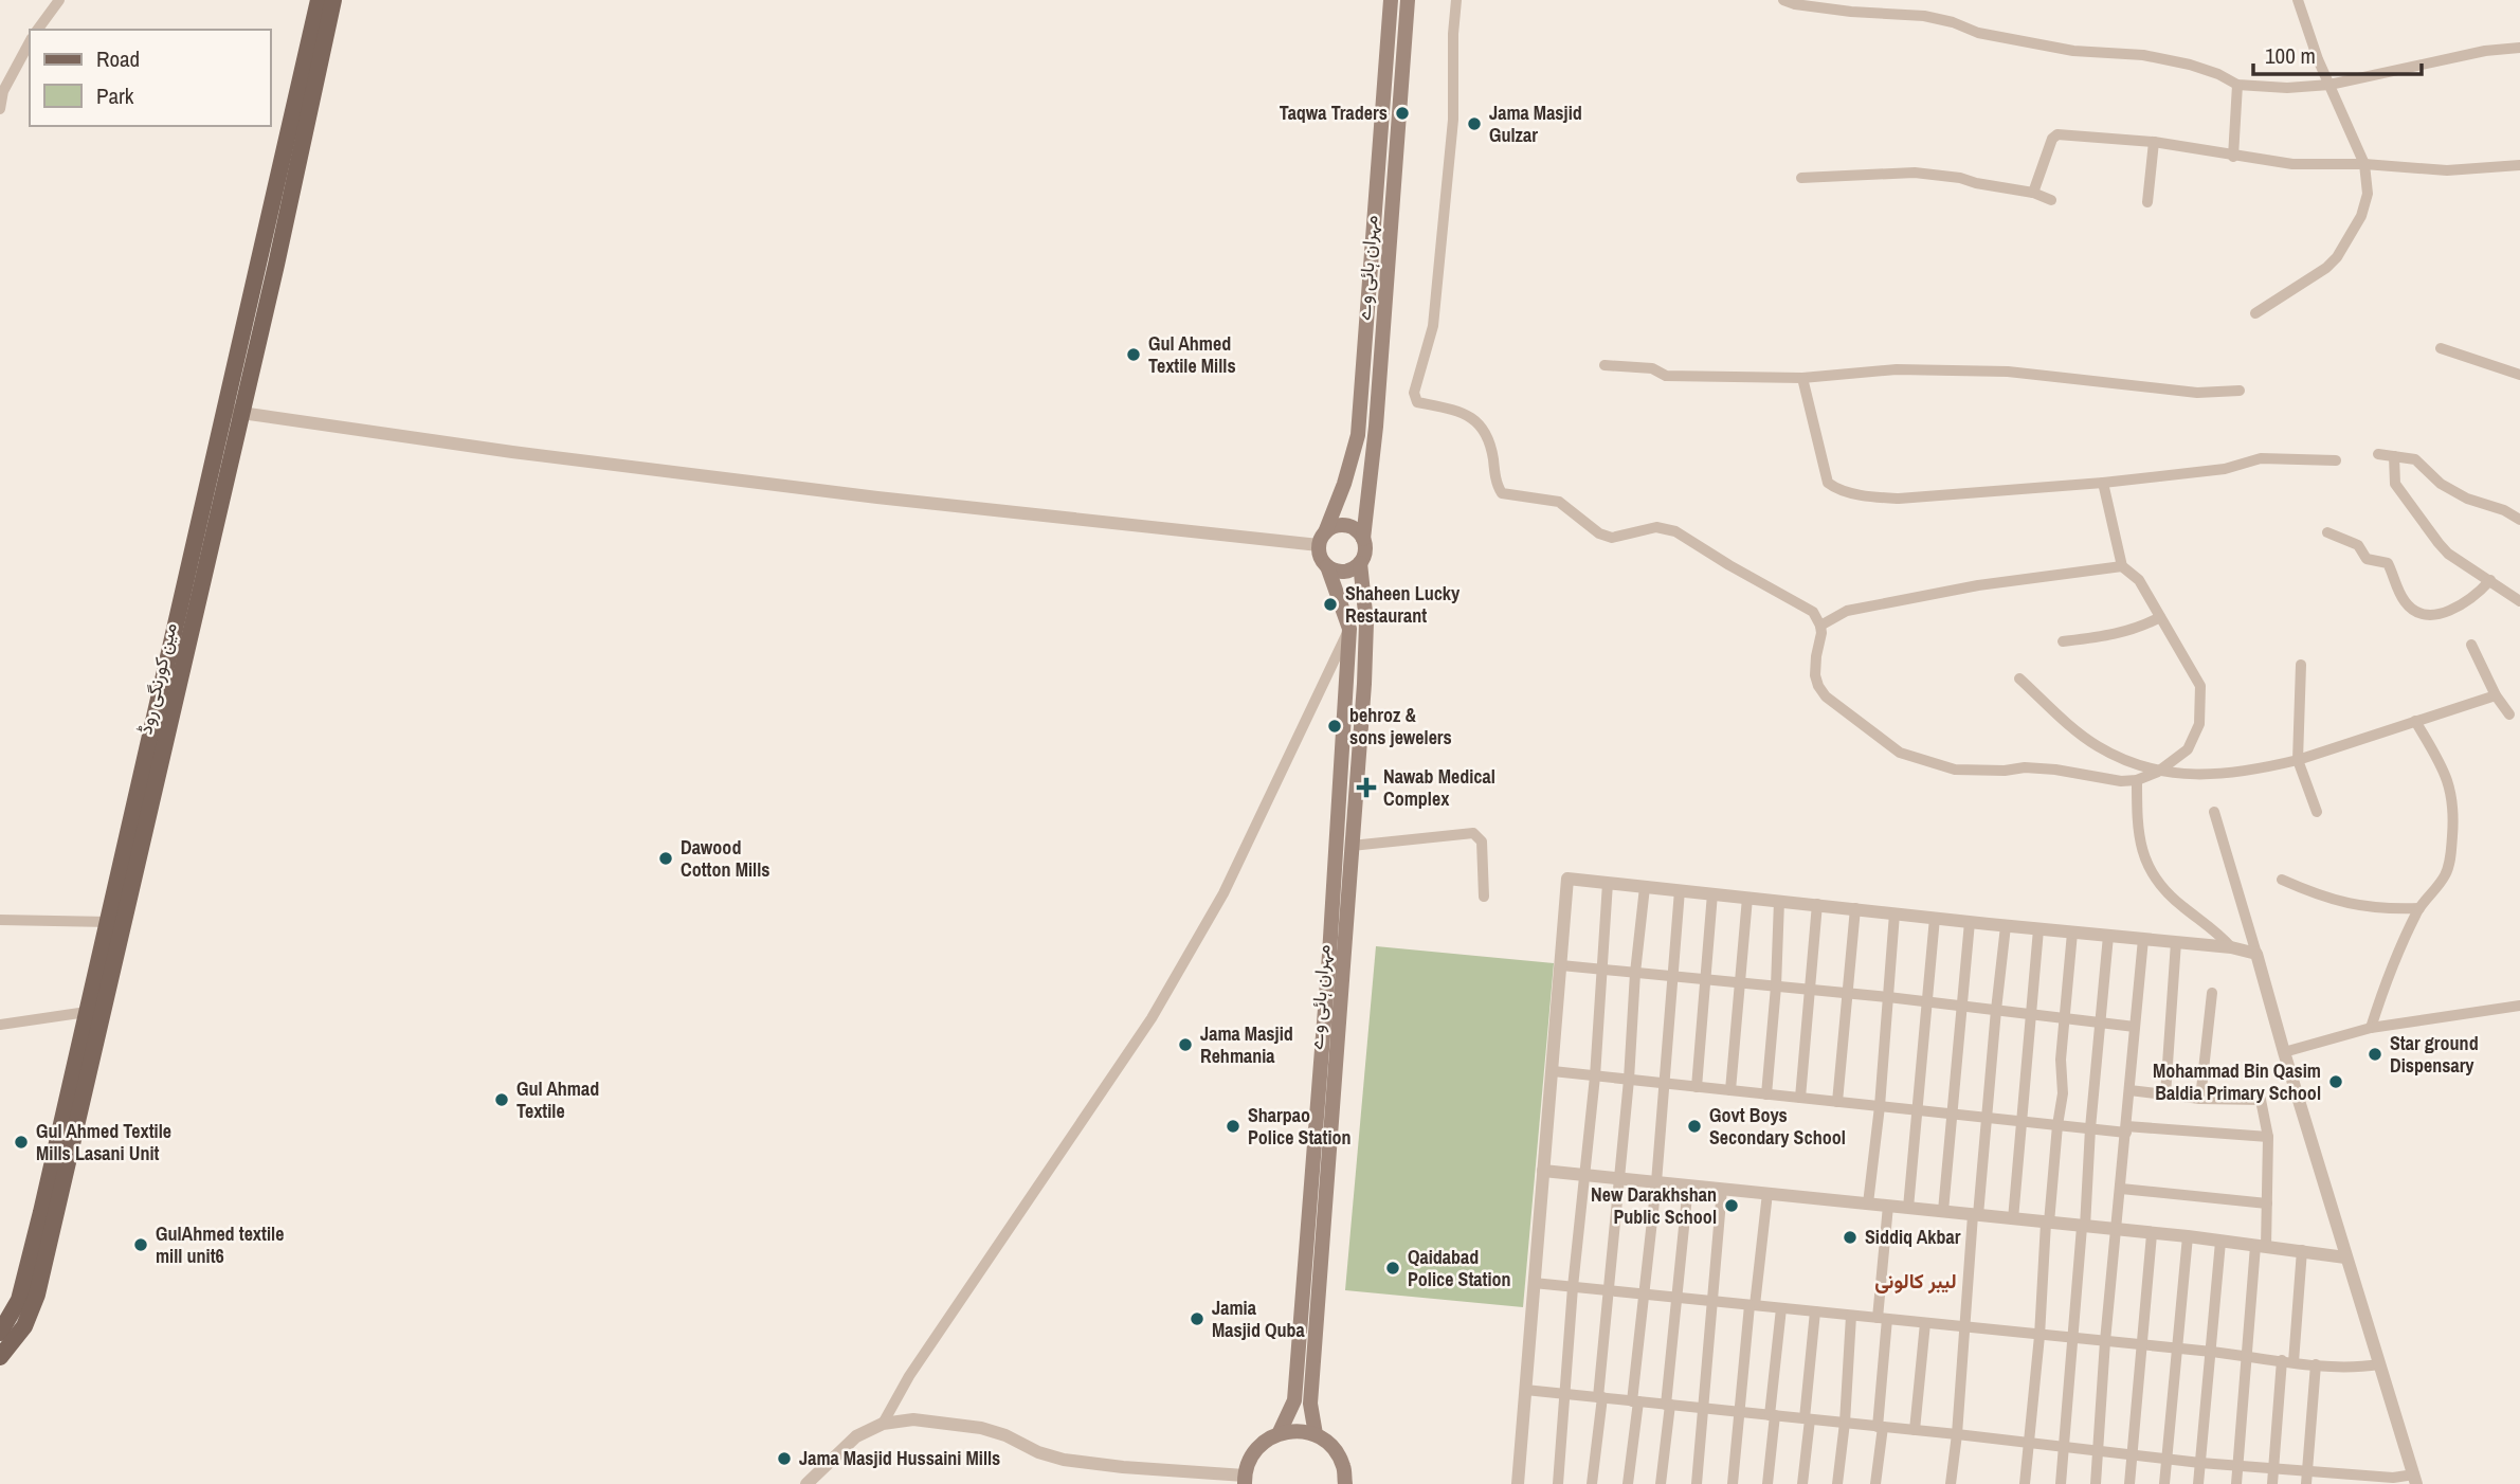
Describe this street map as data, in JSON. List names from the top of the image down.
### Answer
{
  "streets": {
    "main road": ["مہران ہائی وے", "مین کورنگی روڈ"]
  },
  "districts": ["لیبر کالونی"],
  "places": {
    "other": [
      "Taqwa Traders",
      "Jama Masjid Gulzar",
      "Gul Ahmed Textile Mills",
      "Shaheen Lucky Restaurant",
      "behroz & sons jewelers",
      "Dawood Cotton Mills",
      "Jama Masjid Rehmania",
      "Star ground Dispensary",
      "Mohammad Bin Qasim Baldia Primary School",
      "Gul Ahmad Textile",
      "Sharpao Police Station",
      "Govt Boys Secondary School",
      "Gul Ahmed Textile Mills Lasani Unit",
      "New Darakhshan Public School",
      "Siddiq Akbar",
      "GulAhmed textile mill unit6",
      "Qaidabad Police Station",
      "Jamia Masjid Quba",
      "Jama Masjid Hussaini Mills"
    ],
    "health": ["Nawab Medical Complex"]
  },
  "legend": ["Road", "Park"],
  "scale_bar": "100 m"
}
